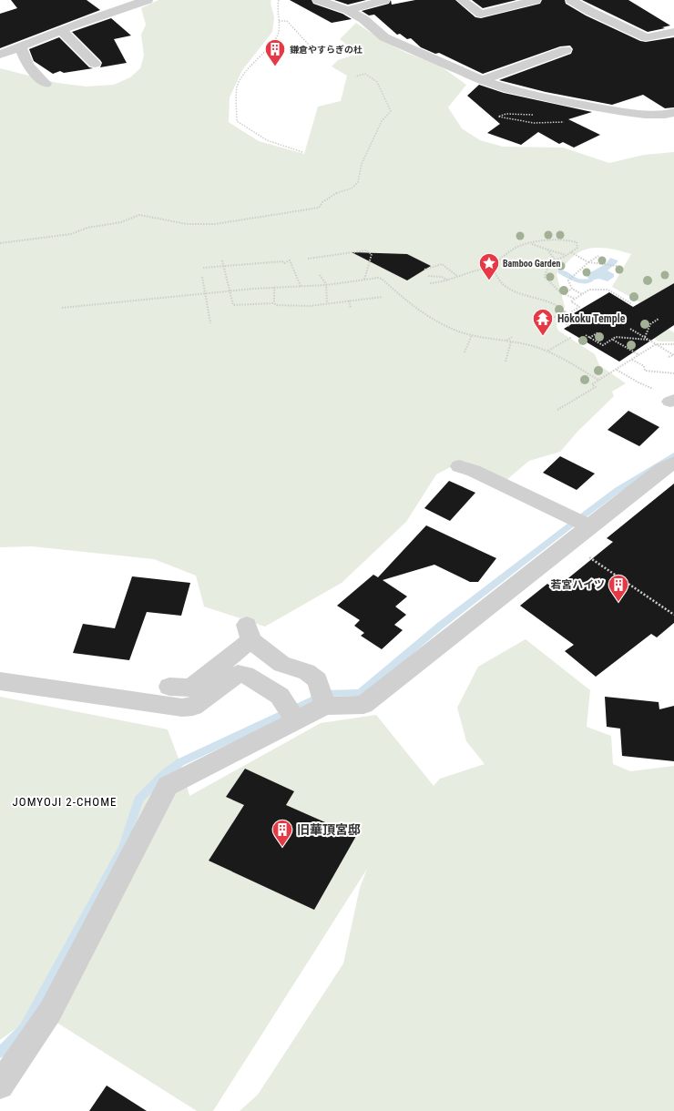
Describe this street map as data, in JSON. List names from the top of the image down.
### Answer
{
  "districts": ["JOMYOJI 2-CHOME"],
  "places": {
    "building": ["鎌倉やすらぎの杜", "若宮ハイツ", "旧華頂宮邸"],
    "place": ["Bamboo Garden"],
    "temple": ["Hōkoku Temple"]
  }
}
